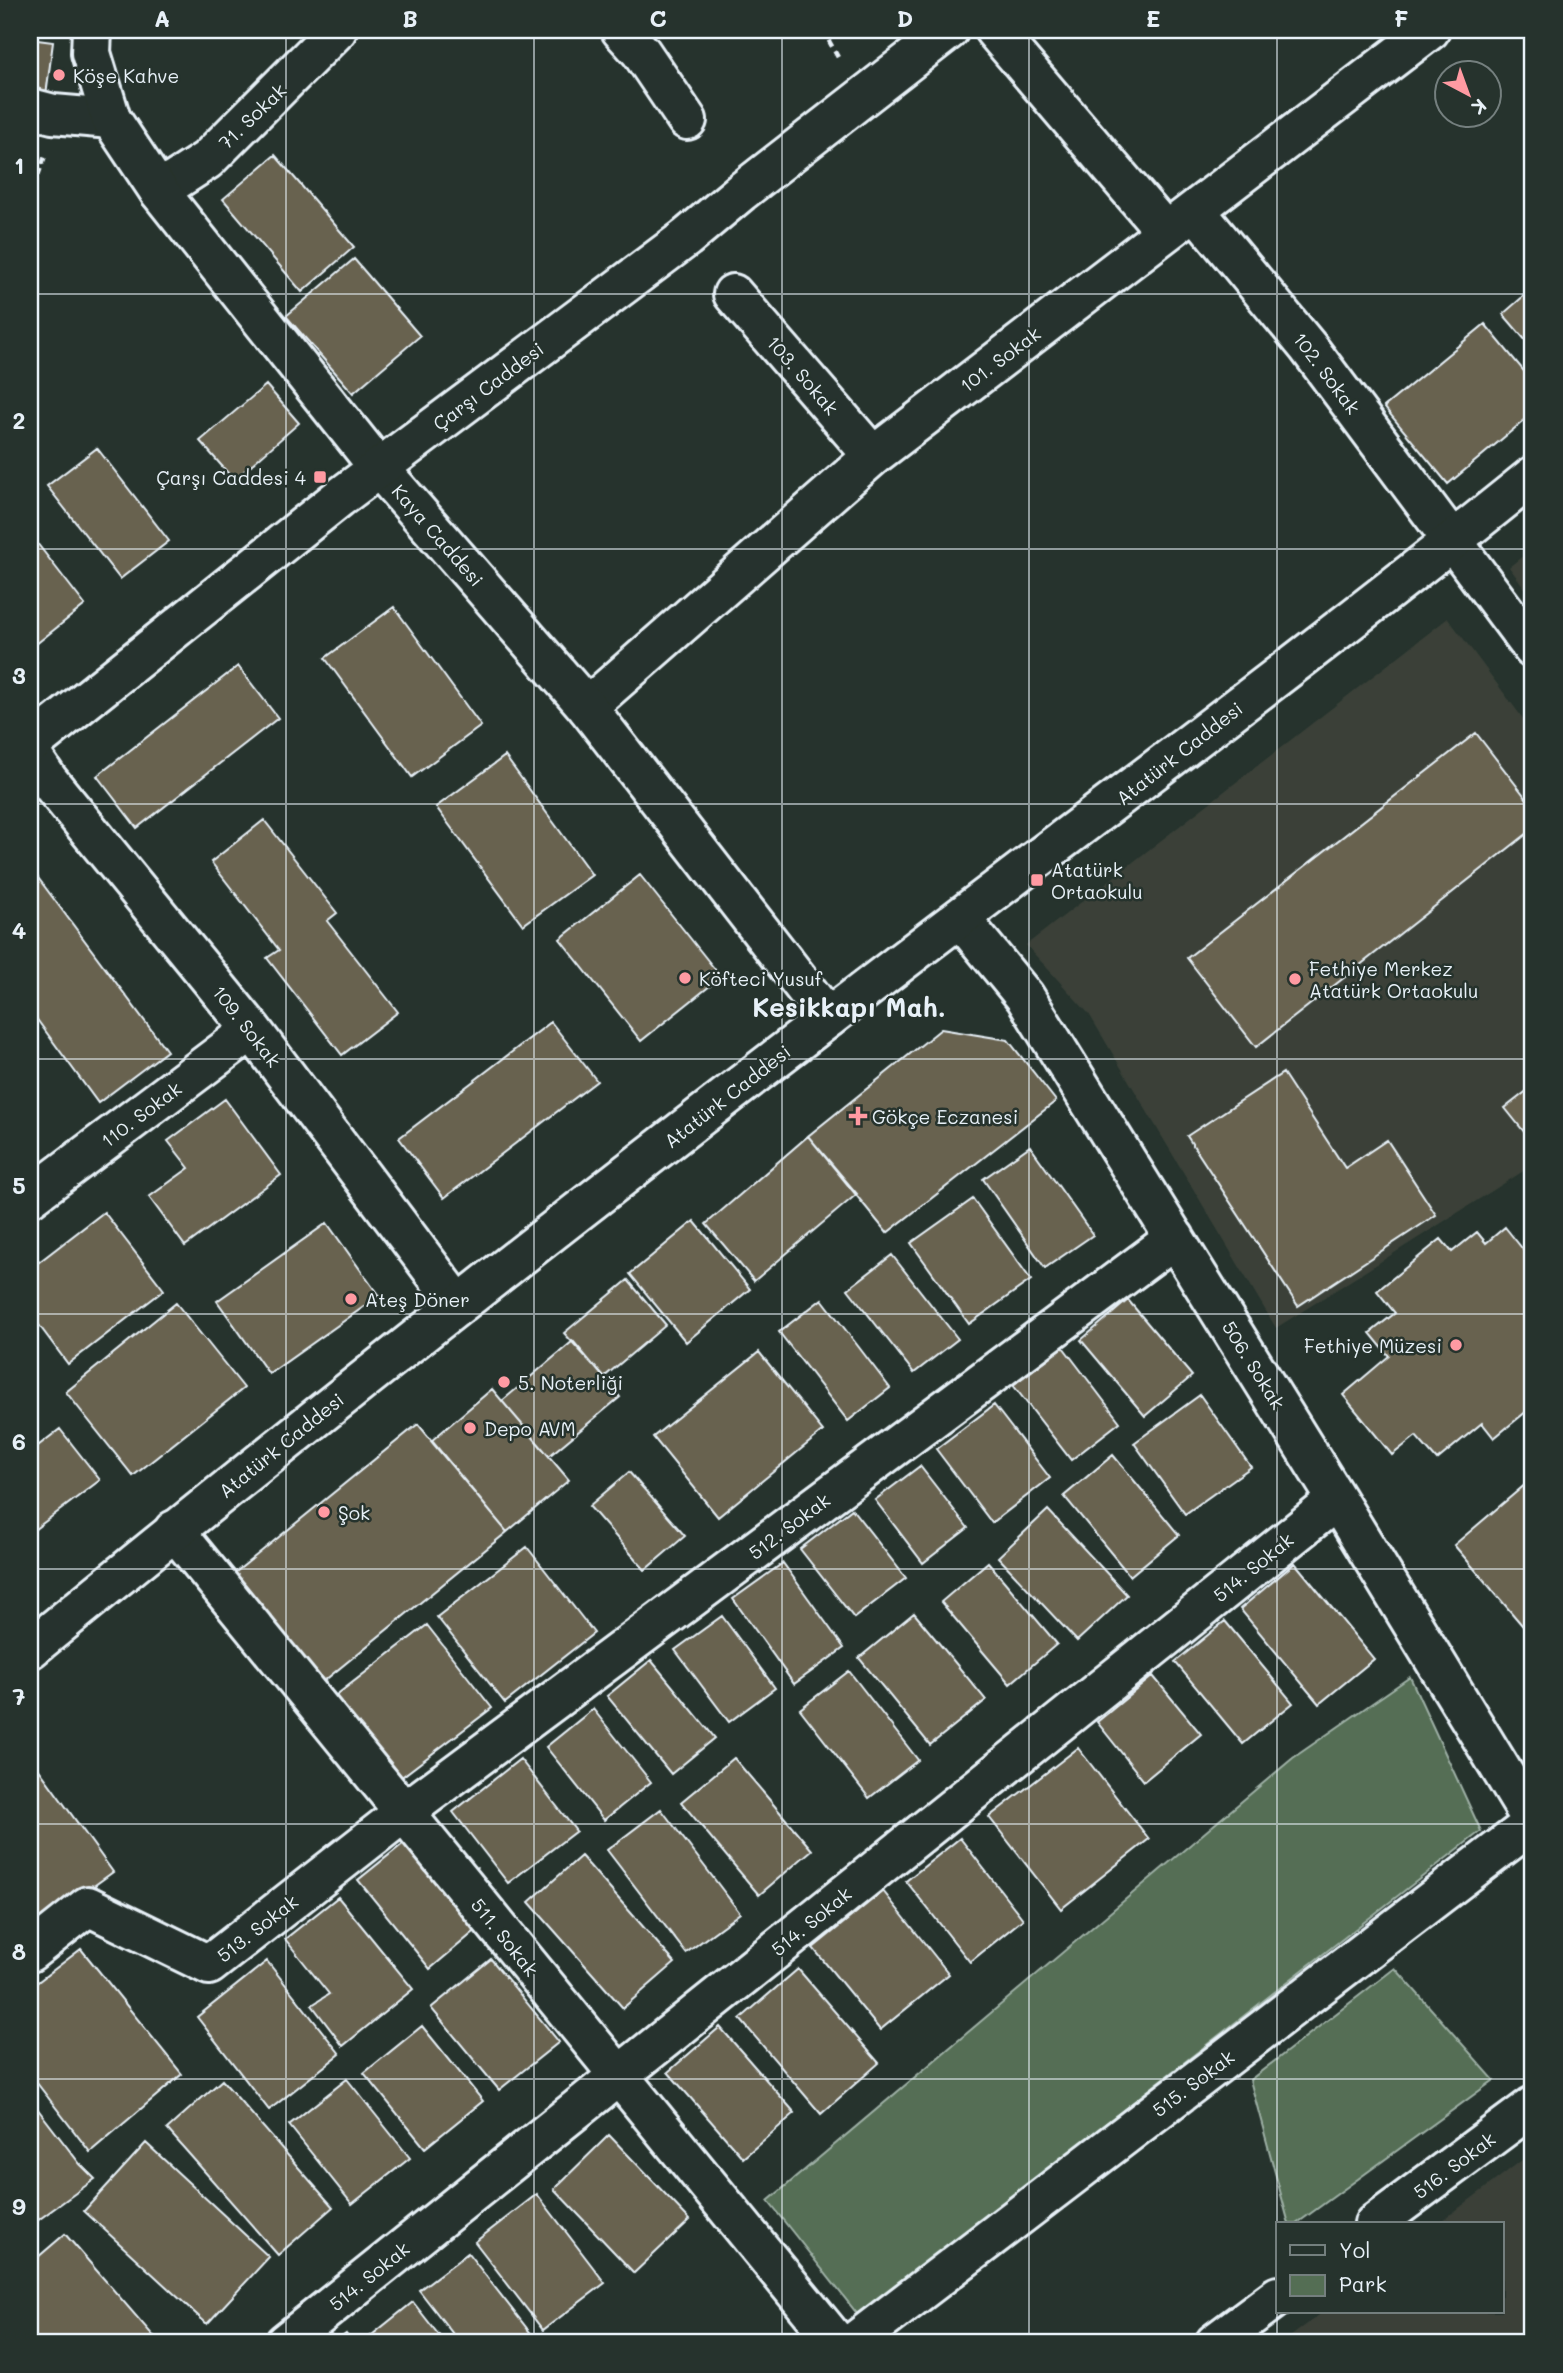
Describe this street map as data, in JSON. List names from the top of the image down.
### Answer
{
  "streets": {
    "street": [
      "71. Sokak",
      "101. Sokak",
      "102. Sokak",
      "103. Sokak",
      "Çarşı Caddesi",
      "Kaya Caddesi",
      "Atatürk Caddesi",
      "109. Sokak",
      "110. Sokak",
      "506. Sokak",
      "512. Sokak",
      "514. Sokak",
      "513. Sokak",
      "511. Sokak",
      "515. Sokak",
      "516. Sokak"
    ]
  },
  "crossings": [
    ["71. Sokak", "Kaya Caddesi"],
    ["101. Sokak", "102. Sokak"],
    ["101. Sokak", "103. Sokak"],
    ["101. Sokak", "Kaya Caddesi"],
    ["102. Sokak", "Atatürk Caddesi"],
    ["Çarşı Caddesi", "Kaya Caddesi"],
    ["Kaya Caddesi", "Atatürk Caddesi"],
    ["Atatürk Caddesi", "109. Sokak"],
    ["Atatürk Caddesi", "506. Sokak"],
    ["Atatürk Caddesi", "511. Sokak"],
    ["109. Sokak", "110. Sokak"],
    ["506. Sokak", "512. Sokak"],
    ["506. Sokak", "514. Sokak"],
    ["506. Sokak", "515. Sokak"],
    ["512. Sokak", "513. Sokak"],
    ["512. Sokak", "511. Sokak"],
    ["514. Sokak", "511. Sokak"],
    ["513. Sokak", "511. Sokak"]
  ],
  "districts": ["Kesikkapı Mah."],
  "places": {
    "other": [
      "Köşe Kahve",
      "Köfteci Yusuf",
      "Fethiye Merkez Atatürk Ortaokulu",
      "Ateş Döner",
      "Fethiye Müzesi",
      "5. Noterliği",
      "Depo AVM",
      "Şok"
    ],
    "transit": ["Çarşı Caddesi 4", "Atatürk Ortaokulu"],
    "health": ["Gökçe Eczanesi"]
  },
  "legend": ["Yol", "Park"],
  "north": "bottom right",
  "grid": {
    "columns": [
      "A",
      "B",
      "C",
      "D",
      "E",
      "F"
    ],
    "rows": [
      "1",
      "2",
      "3",
      "4",
      "5",
      "6",
      "7",
      "8",
      "9"
    ]
  }
}
